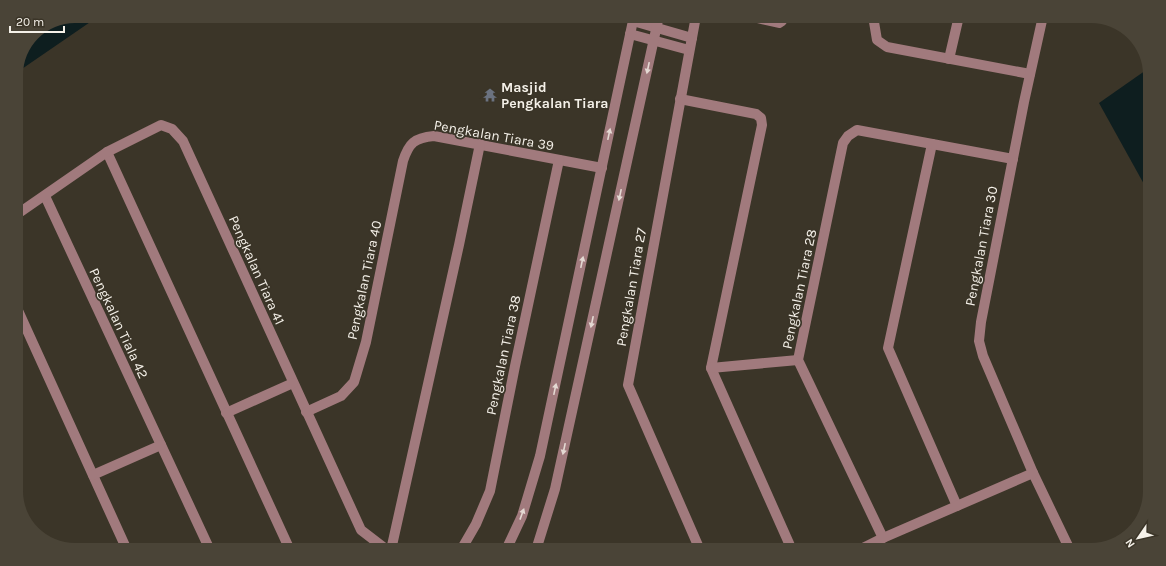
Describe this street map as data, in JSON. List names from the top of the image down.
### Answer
{
  "streets": {
    "street": [
      "Pengkalan Tiara 39",
      "Pengkalan Tiara 30",
      "Pengkalan Tiara 41",
      "Pengkalan Tiara 40",
      "Pengkalan Tiara 27",
      "Pengkalan Tiara 28",
      "Pengkalan Tiala 42",
      "Pengkalan Tiara 38"
    ]
  },
  "crossings": [
    ["Pengkalan Tiara 39", "Pengkalan Tiara 40"],
    ["Pengkalan Tiara 39", "Pengkalan Tiara 38"],
    ["Pengkalan Tiara 41", "Pengkalan Tiara 40"],
    ["Pengkalan Tiara 41", "Pengkalan Tiala 42"]
  ],
  "places": {
    "temple": ["Masjid Pengkalan Tiara"]
  },
  "scale_bar": "20 m",
  "north": "bottom left"
}
